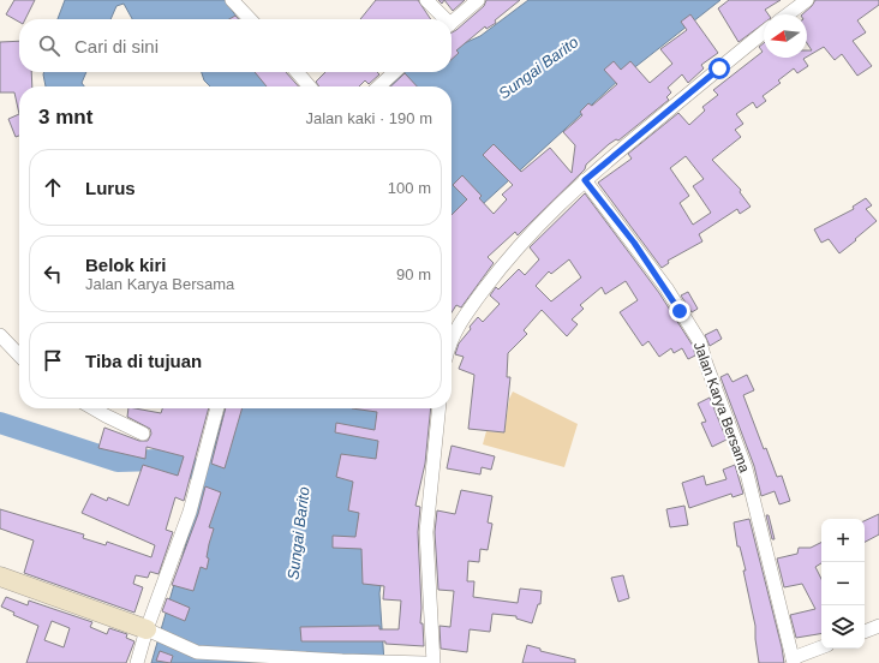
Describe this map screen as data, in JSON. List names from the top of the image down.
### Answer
{
  "streets": {
    "street": ["Jalan Karya Bersama"]
  },
  "water": ["Sungai Barito"],
  "north": "left",
  "page": {
    "search": "Cari di sini",
    "heading": ["3 mnt", "Jalan kaki · 190 m"],
    "list": [
      ["Lurus", "100 m"],
      ["Belok kiri", "Jalan Karya Bersama", "90 m"],
      "Tiba di tujuan"
    ],
    "map_buttons": ["+", "−"]
  }
}
